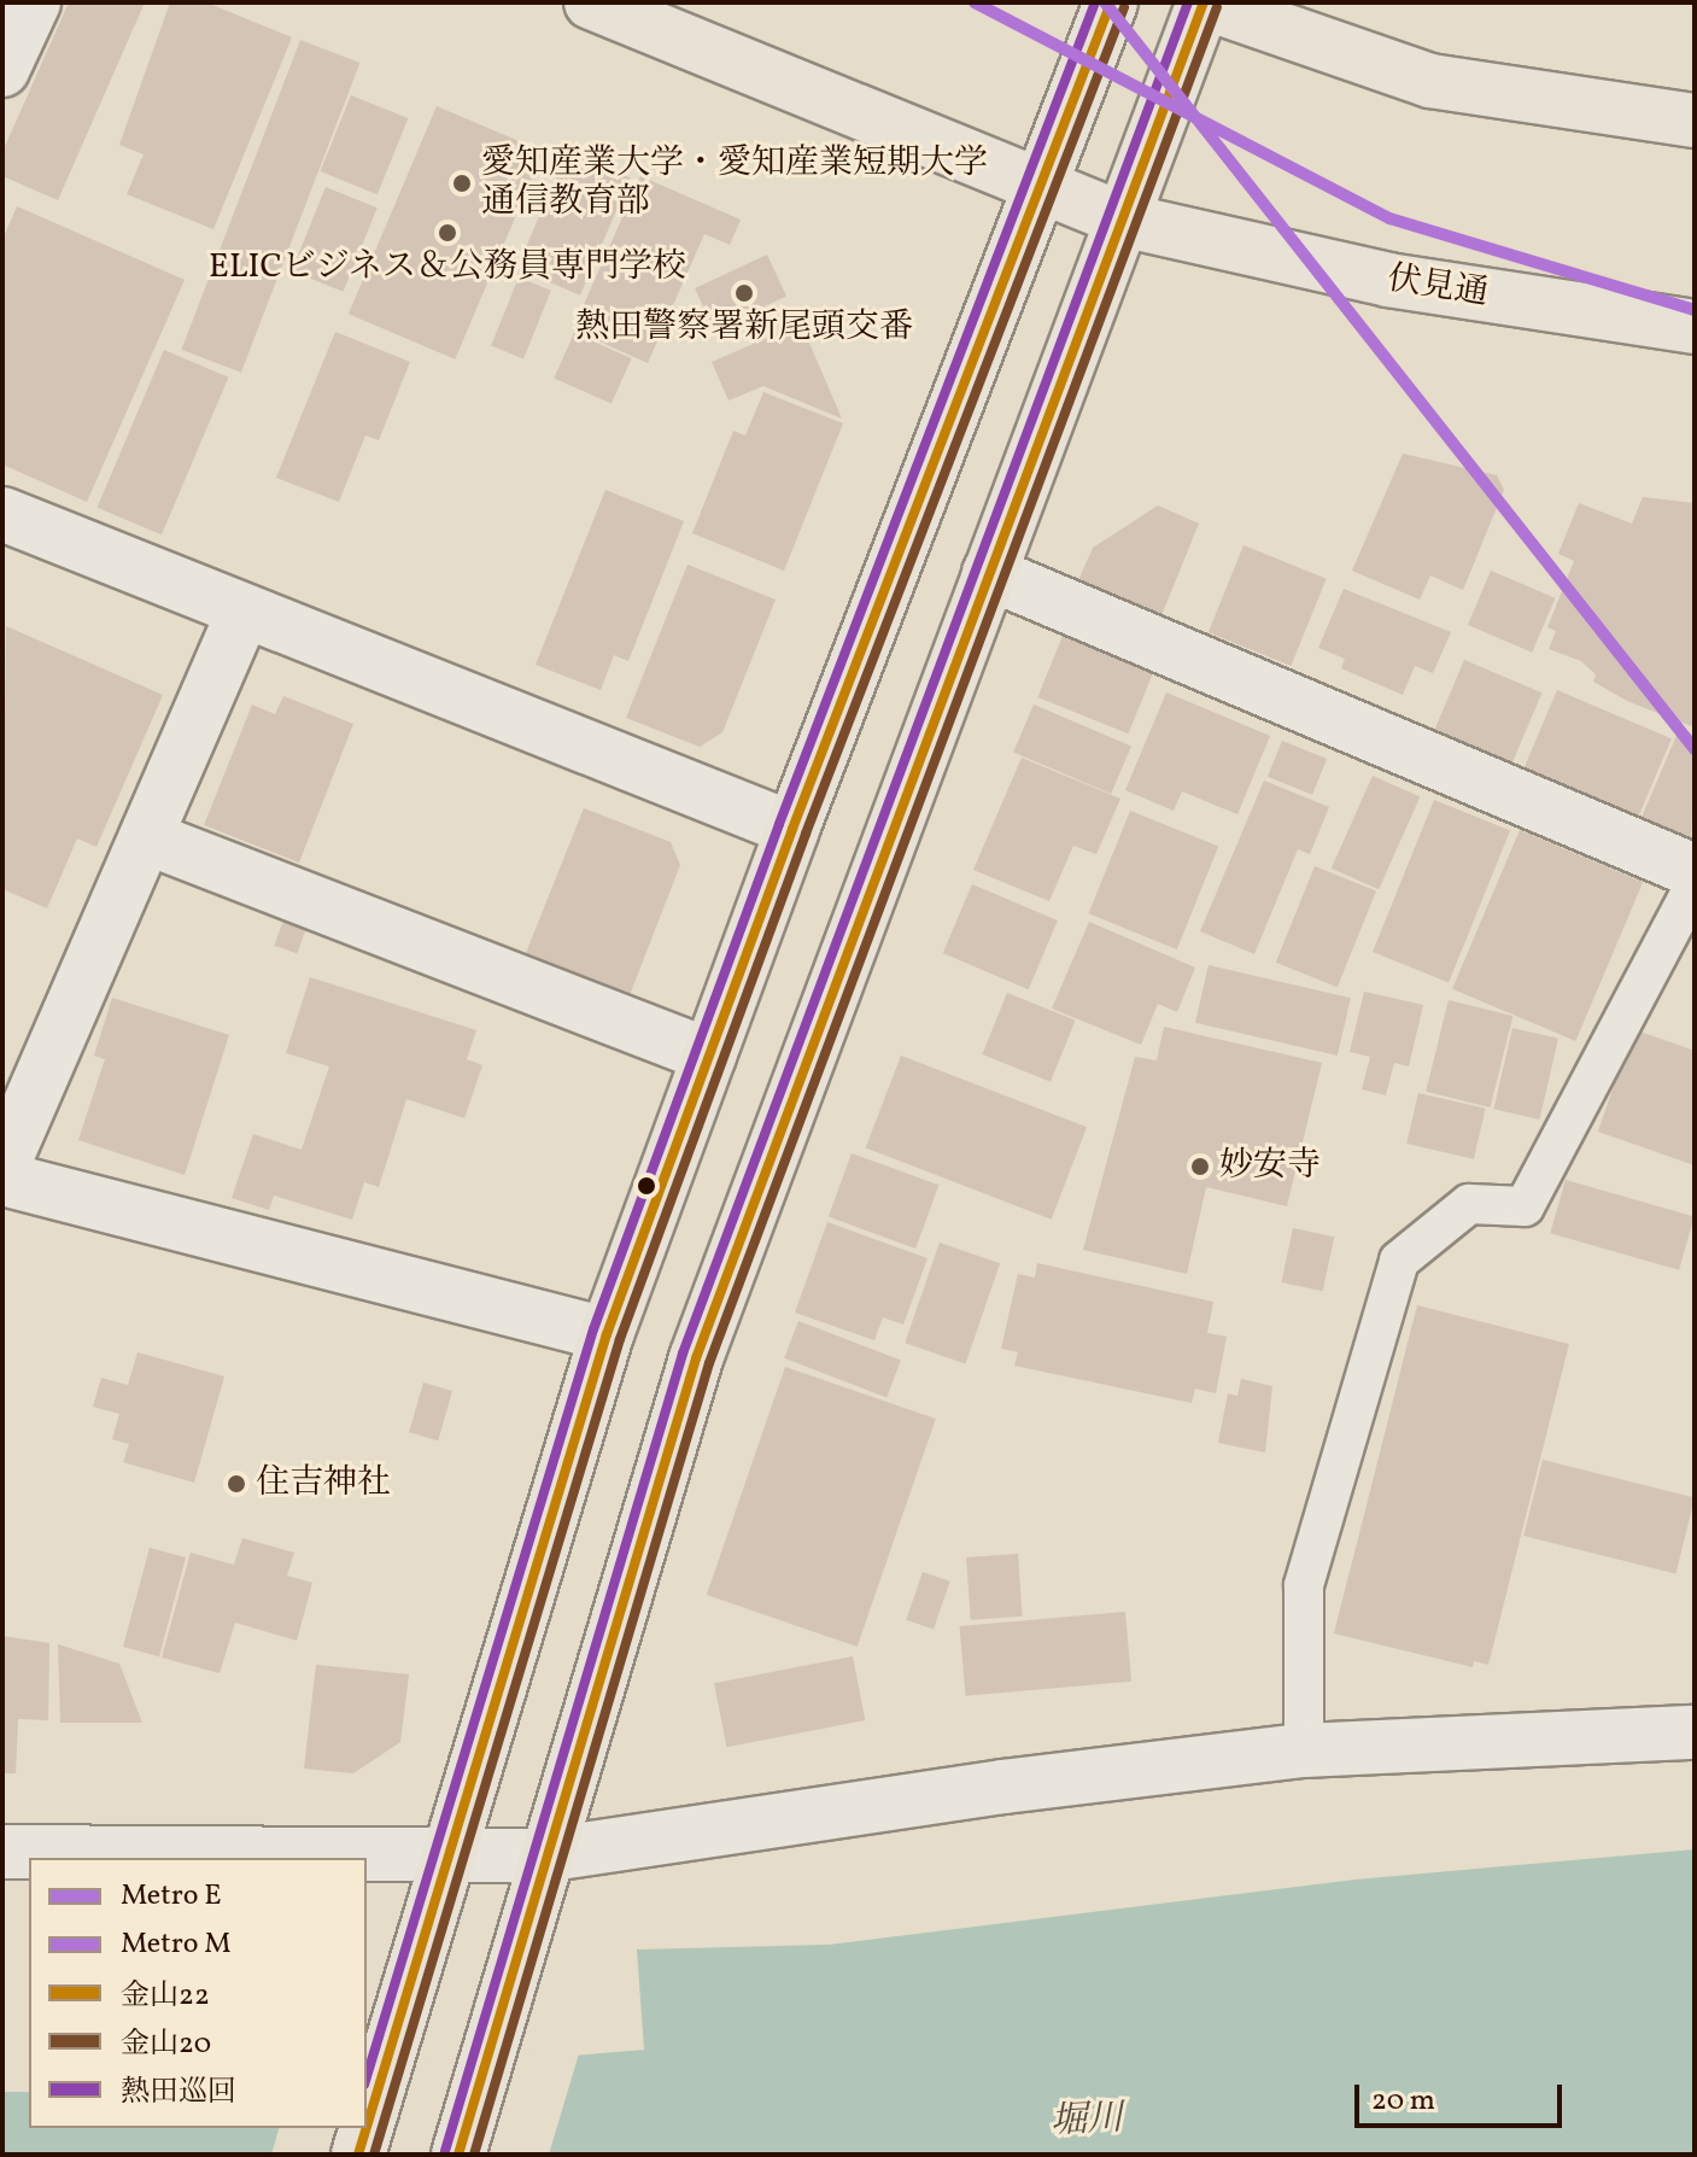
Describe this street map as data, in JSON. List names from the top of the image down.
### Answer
{
  "streets": {
    "main road": ["伏見通"]
  },
  "water": ["堀川"],
  "places": [
    "愛知産業大学・愛知産業短期大学 通信教育部",
    "ELICビジネス＆公務員専門学校",
    "熱田警察署新尾頭交番",
    "妙安寺",
    "住吉神社"
  ],
  "lines": [
    "metro line E",
    "metro line M",
    "transit line 金山22",
    "transit line 熱田巡回",
    "transit line 金山20"
  ],
  "legend": [
    "Metro E",
    "Metro M",
    "金山22",
    "金山20",
    "熱田巡回"
  ],
  "scale_bar": "20 m"
}
